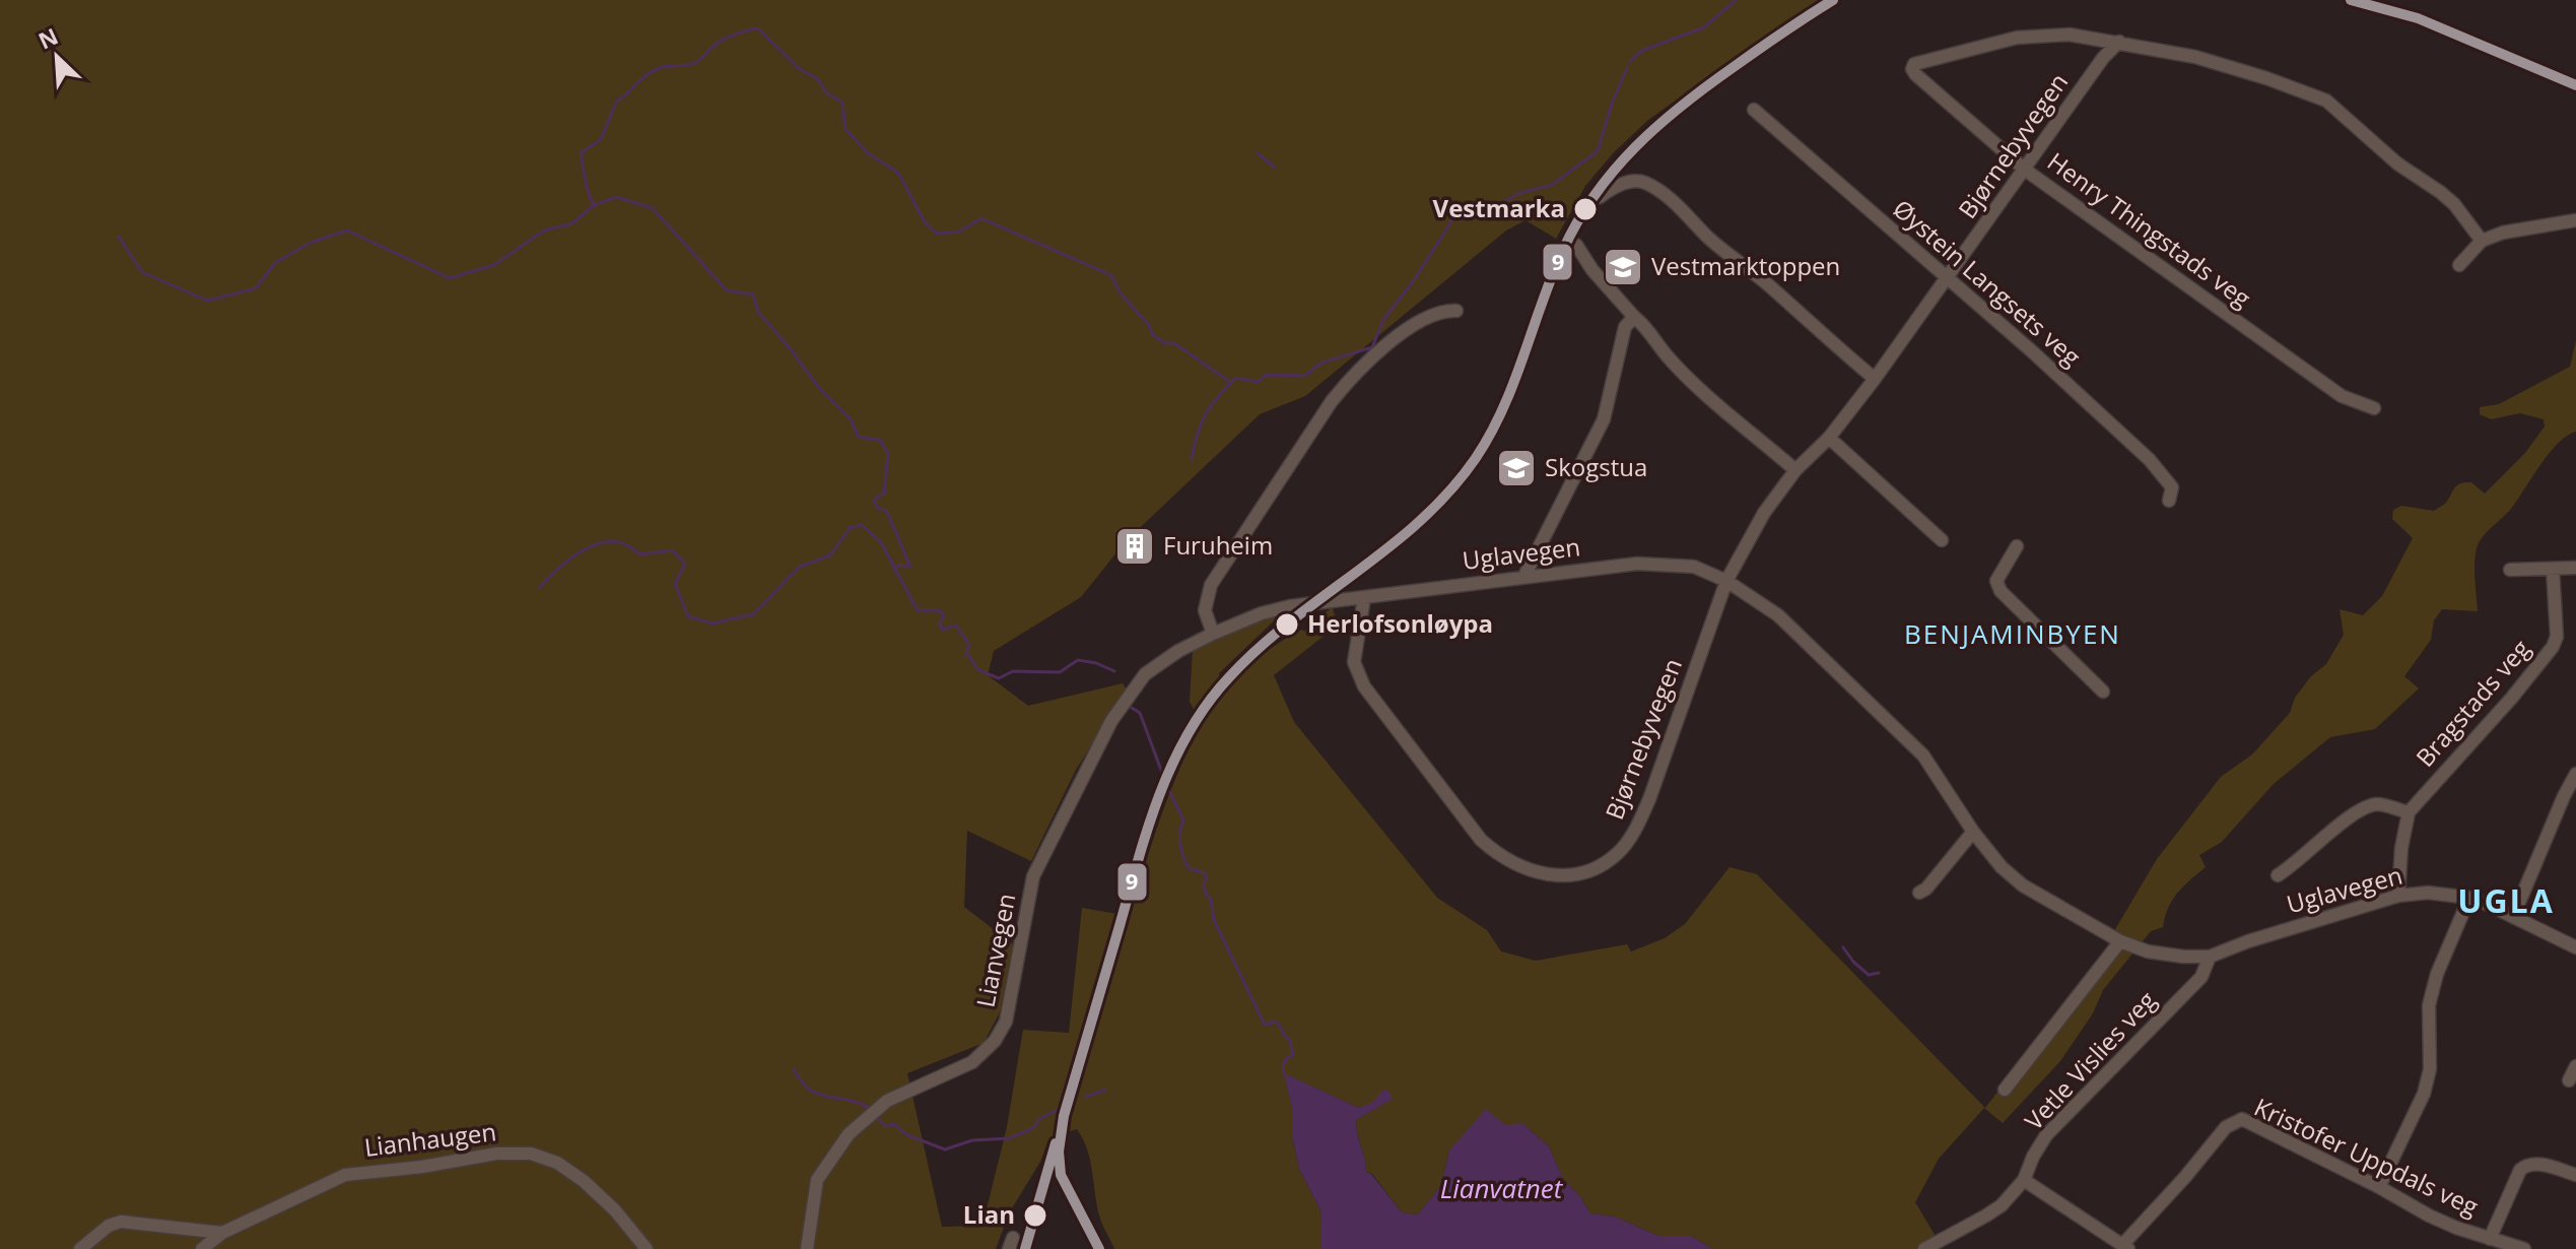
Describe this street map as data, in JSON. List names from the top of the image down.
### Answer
{
  "streets": {
    "street": [
      "Bjørnebyvegen",
      "Henry Thingstads veg",
      "Øystein Langsets veg",
      "Uglavegen",
      "Bragstads veg",
      "Lianvegen",
      "Vetle Vislies veg",
      "Lianhaugen",
      "Kristofer Uppdals veg"
    ]
  },
  "crossings": [
    ["Bjørnebyvegen", "Henry Thingstads veg"],
    ["Bjørnebyvegen", "Øystein Langsets veg"],
    ["Bjørnebyvegen", "Uglavegen"],
    ["Uglavegen", "Lianvegen"],
    ["Uglavegen", "Vetle Vislies veg"]
  ],
  "districts": ["BENJAMINBYEN", "UGLA"],
  "water": ["Lianvatnet"],
  "places": {
    "other": ["Vestmarka", "Herlofsonløypa", "Lian"],
    "school or university": ["Vestmarktoppen", "Skogstua"],
    "building": ["Furuheim"]
  },
  "lines": ["transit line 9"],
  "north": "top left"
}
